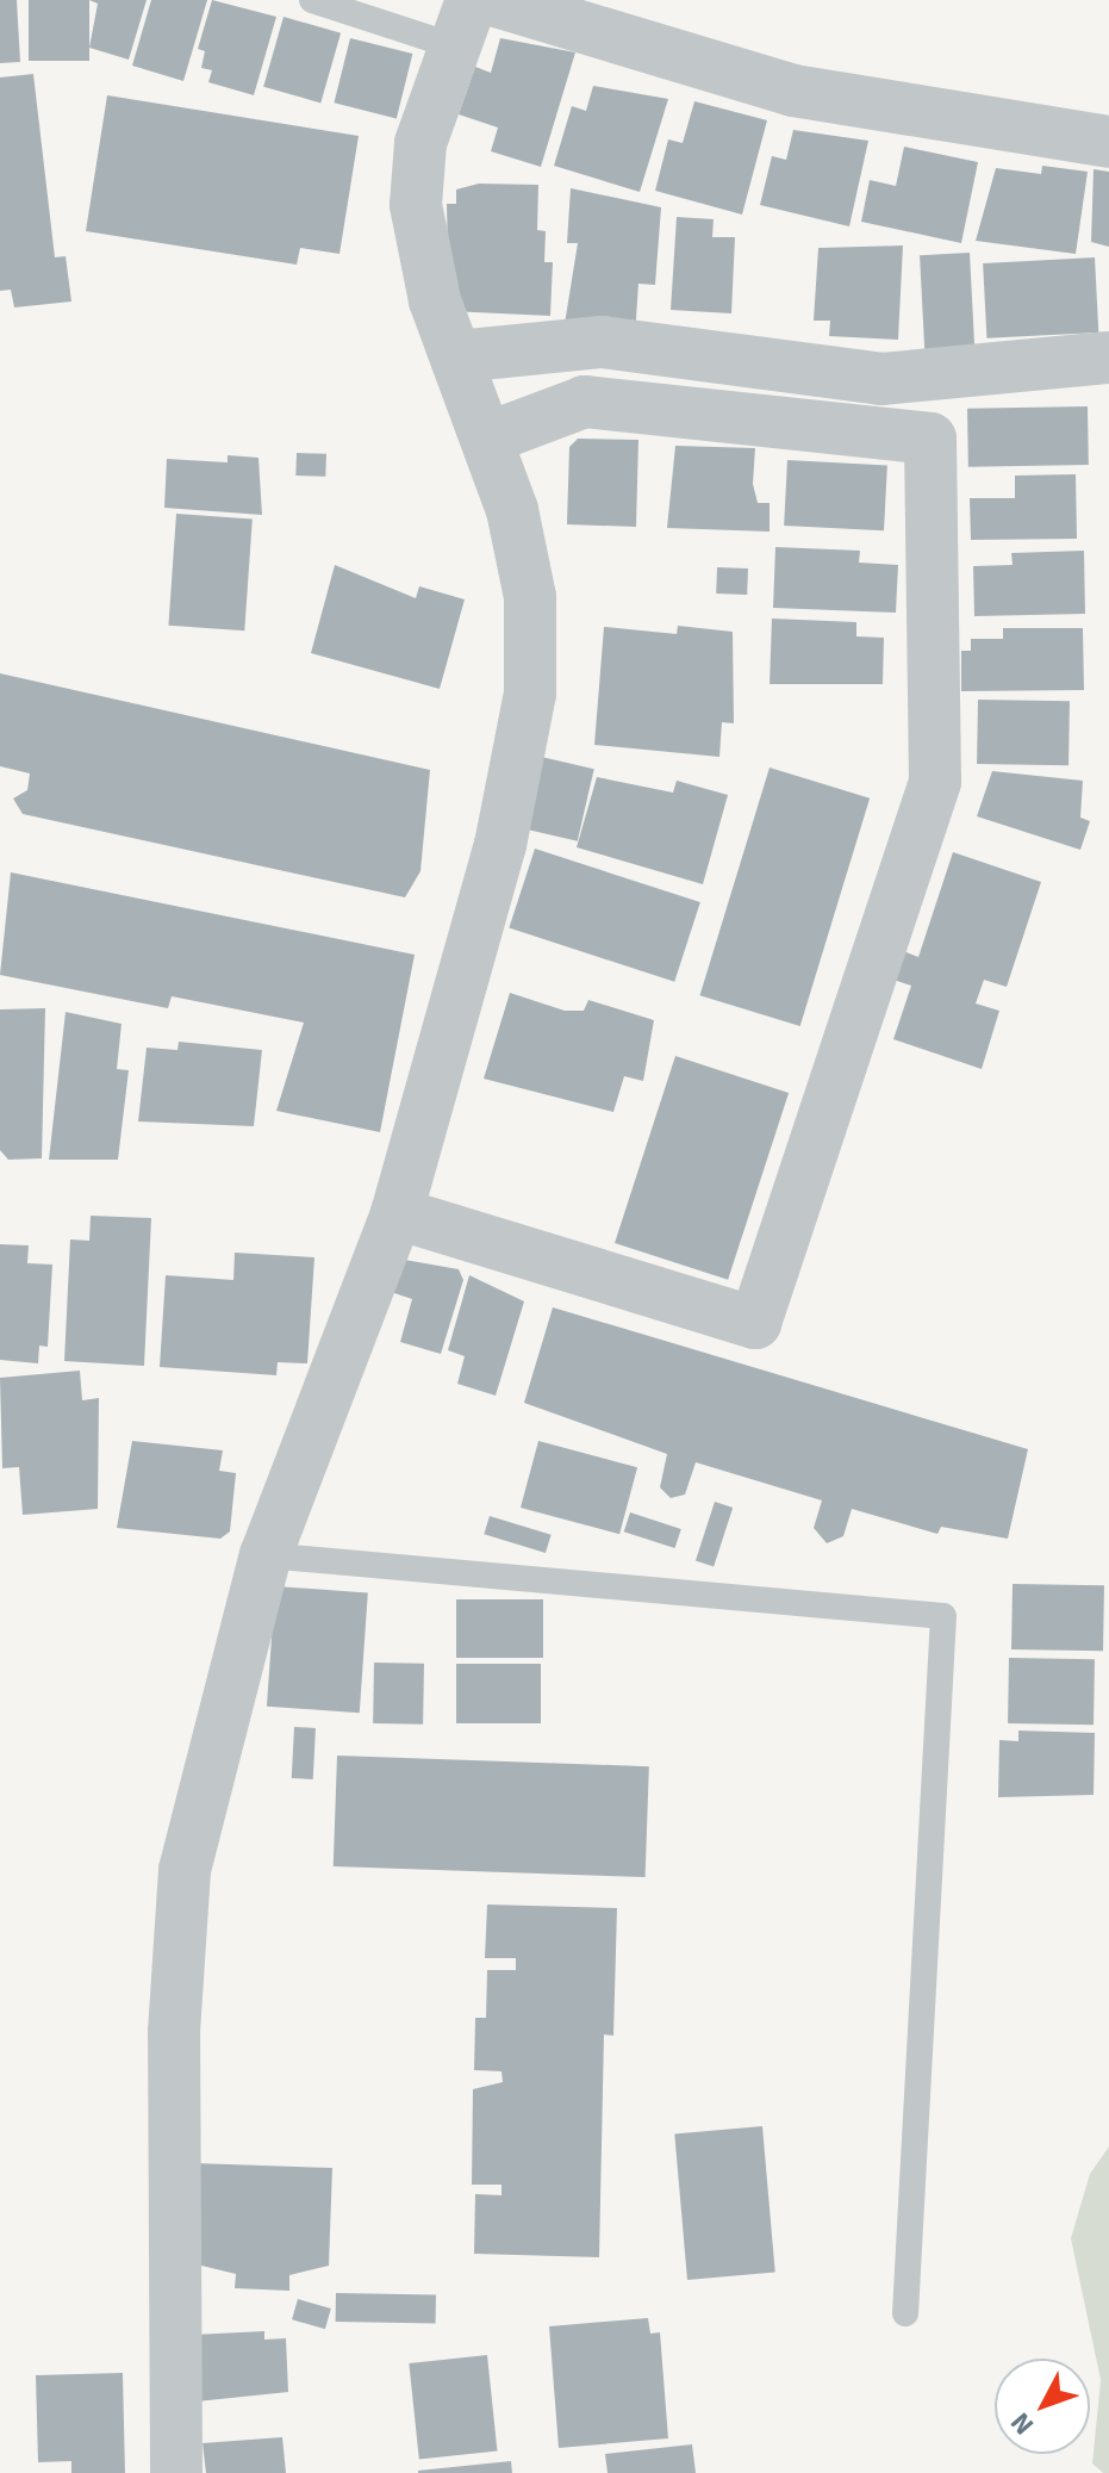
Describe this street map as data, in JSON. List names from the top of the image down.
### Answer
{
  "north": "bottom left"
}
